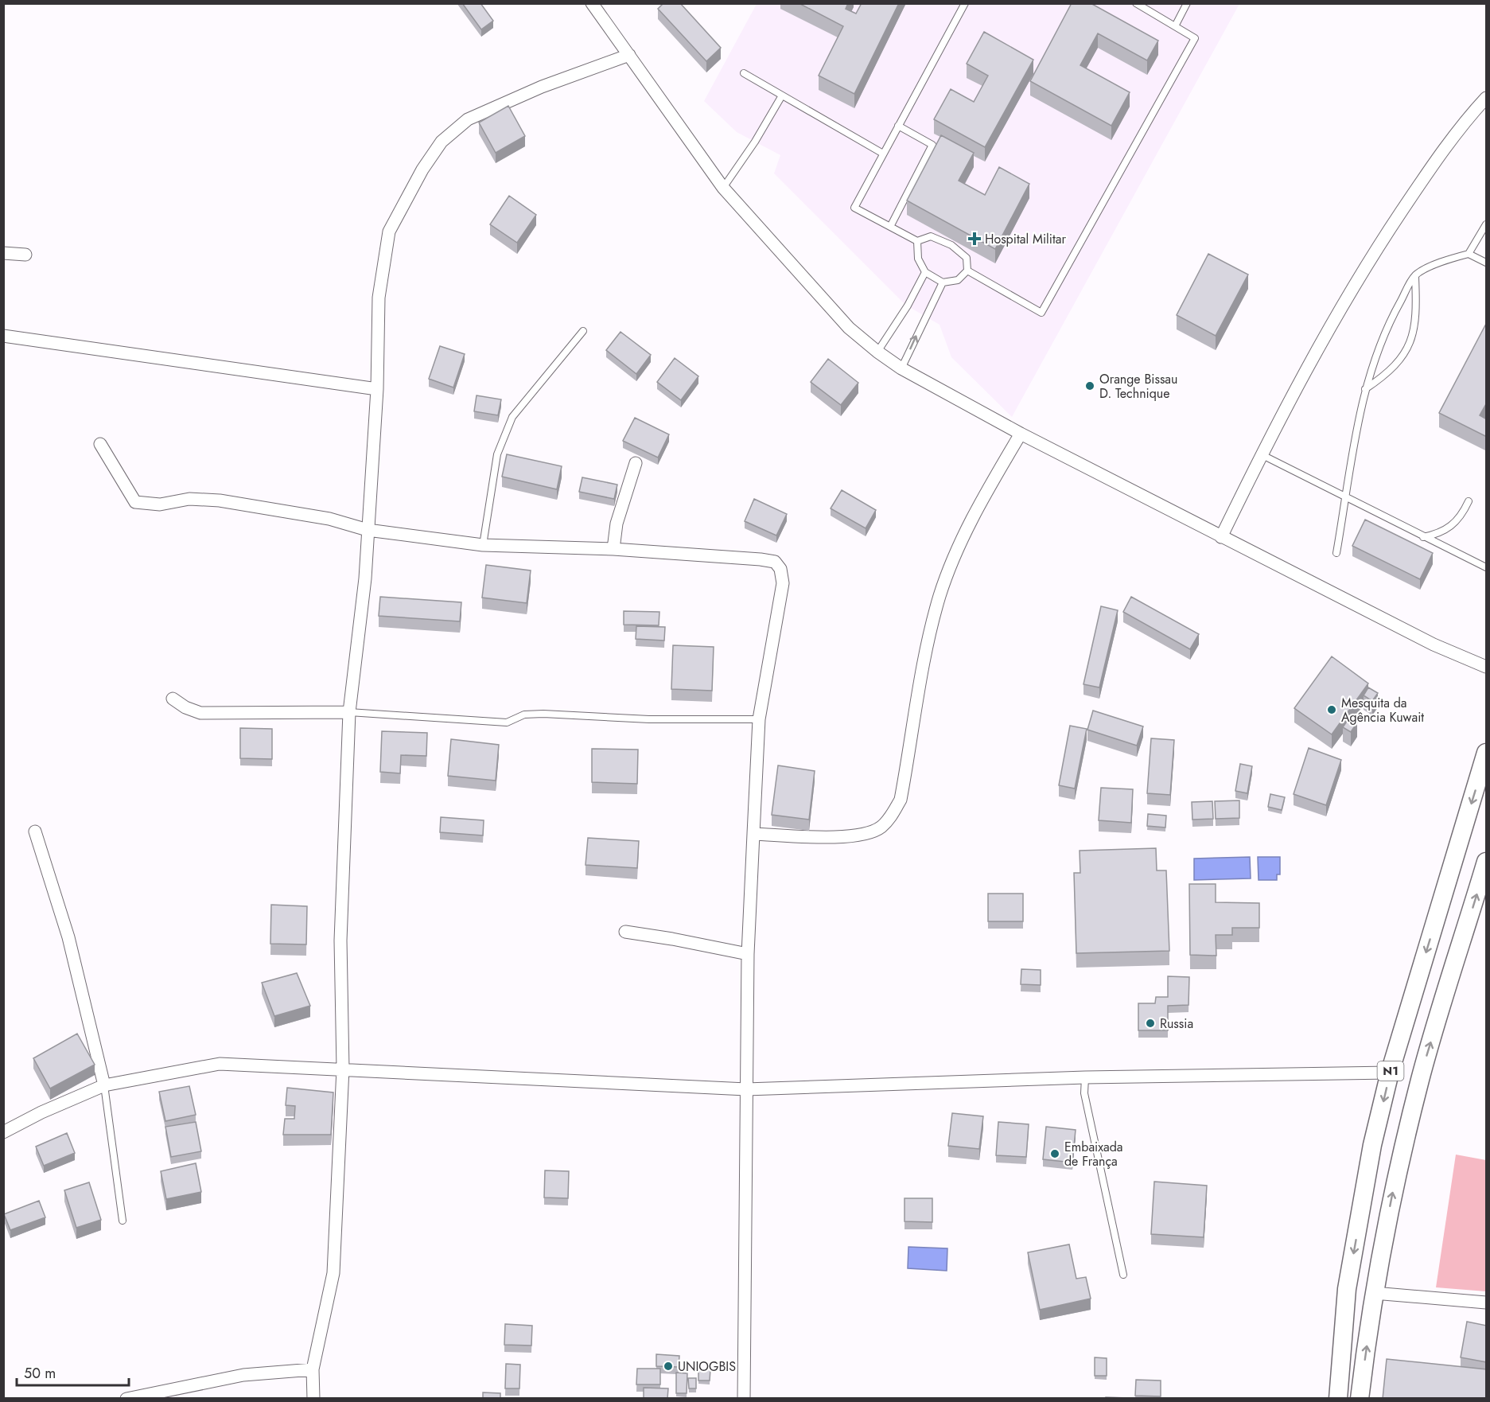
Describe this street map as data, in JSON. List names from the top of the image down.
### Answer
{
  "streets": {
    "main road": ["N1"]
  },
  "places": {
    "health": ["Hospital Militar"],
    "other": [
      "Orange Bissau D. Technique",
      "Mesquita da Agência Kuwait",
      "Russia",
      "Embaixada de França",
      "UNIOGBIS"
    ]
  },
  "scale_bar": "50 m"
}
